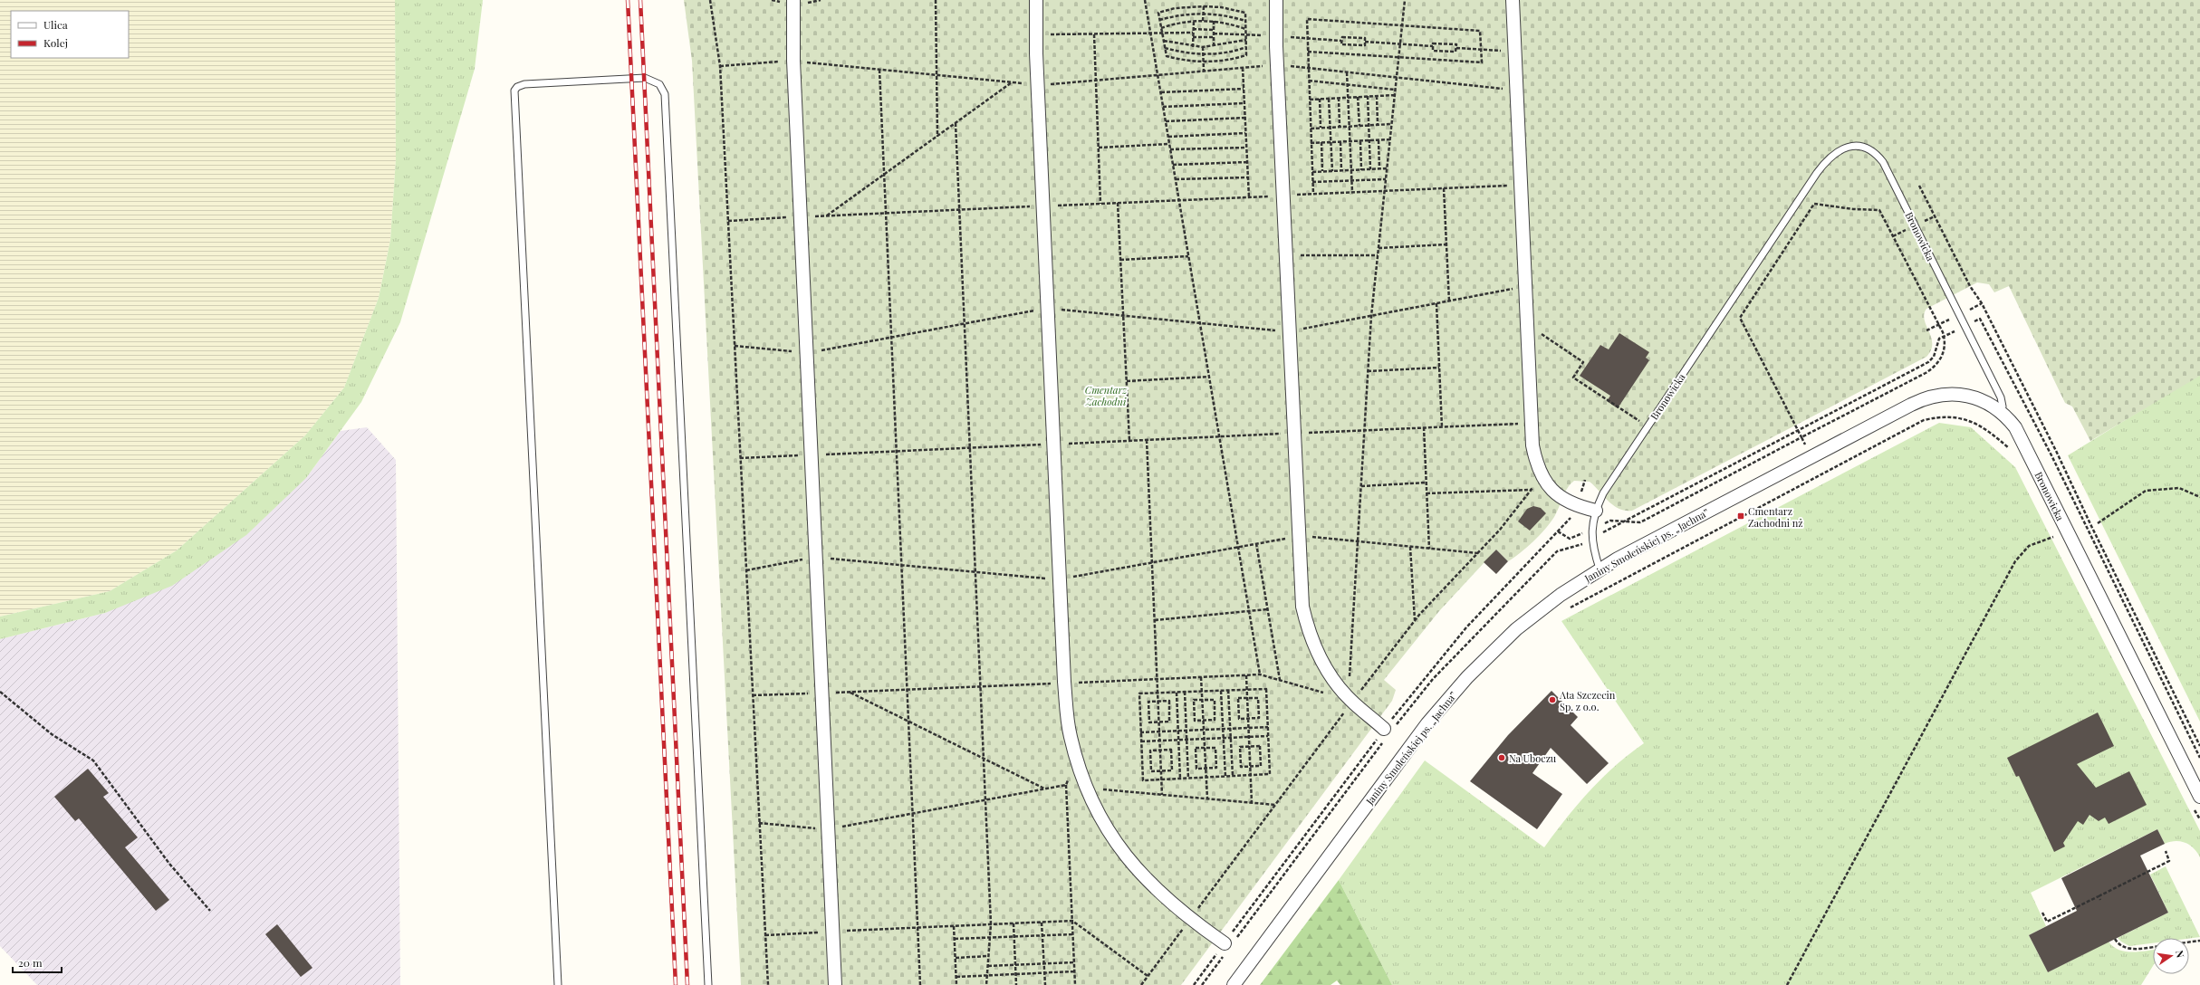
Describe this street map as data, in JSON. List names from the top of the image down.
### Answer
{
  "streets": {
    "street": ["Bronowicka", "Janiny Smoleńskiej ps. „Jachna”"]
  },
  "crossings": [
    ["Bronowicka", "Janiny Smoleńskiej ps. „Jachna”"]
  ],
  "parks": ["Cmentarz Zachodni"],
  "places": {
    "transit": ["Cmentarz Zachodni nż"],
    "other": ["Ata Szczecin Sp. z o.o.", "Na Uboczu"]
  },
  "legend": ["Ulica", "Kolej"],
  "scale_bar": "20 m",
  "north": "right"
}
